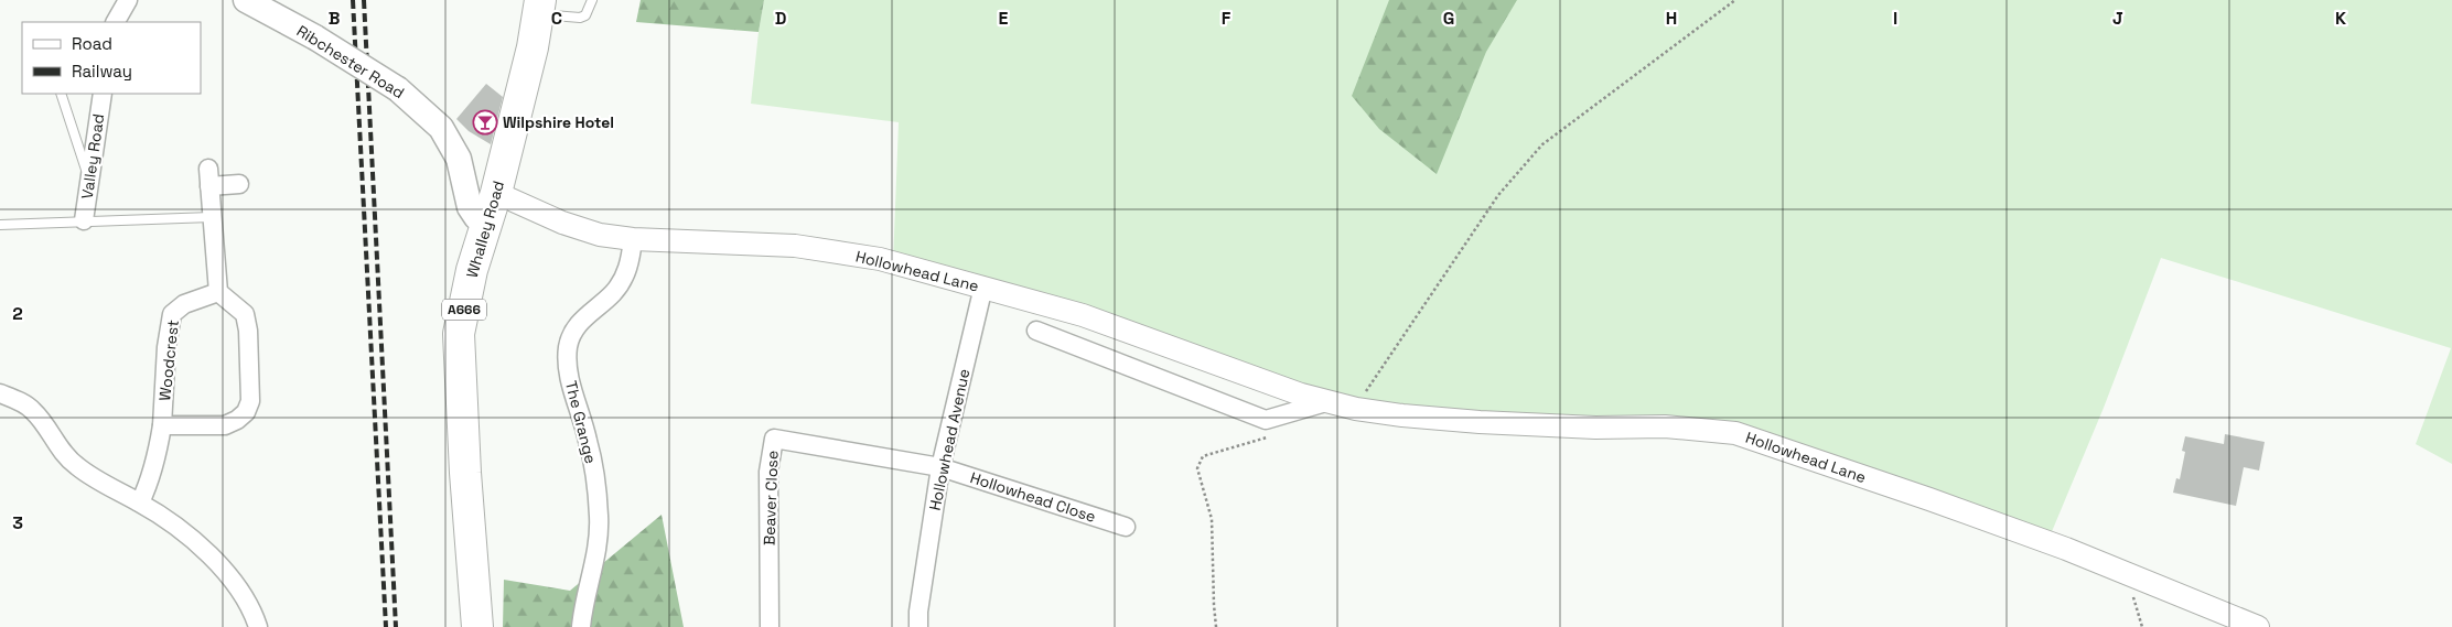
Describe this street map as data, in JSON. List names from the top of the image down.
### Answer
{
  "streets": {
    "highway": ["Whalley Road", "A666"],
    "main road": ["Ribchester Road"],
    "street": [
      "Valley Road",
      "Hollowhead Lane",
      "Woodcrest",
      "The Grange",
      "Hollowhead Avenue",
      "Hollowhead Close",
      "Beaver Close"
    ]
  },
  "crossings": [
    ["Ribchester Road", "Whalley Road"],
    ["Whalley Road", "Hollowhead Lane"],
    ["Hollowhead Lane", "The Grange"],
    ["Hollowhead Lane", "Hollowhead Avenue"],
    ["Hollowhead Avenue", "Hollowhead Close"],
    ["Hollowhead Avenue", "Beaver Close"],
    ["Hollowhead Close", "Beaver Close"]
  ],
  "places": {
    "bar": ["Wilpshire Hotel"]
  },
  "legend": ["Road", "Railway"],
  "grid": {
    "columns": [
      "B",
      "C",
      "D",
      "E",
      "F",
      "G",
      "H",
      "I",
      "J",
      "K"
    ],
    "rows": ["2", "3"]
  }
}
